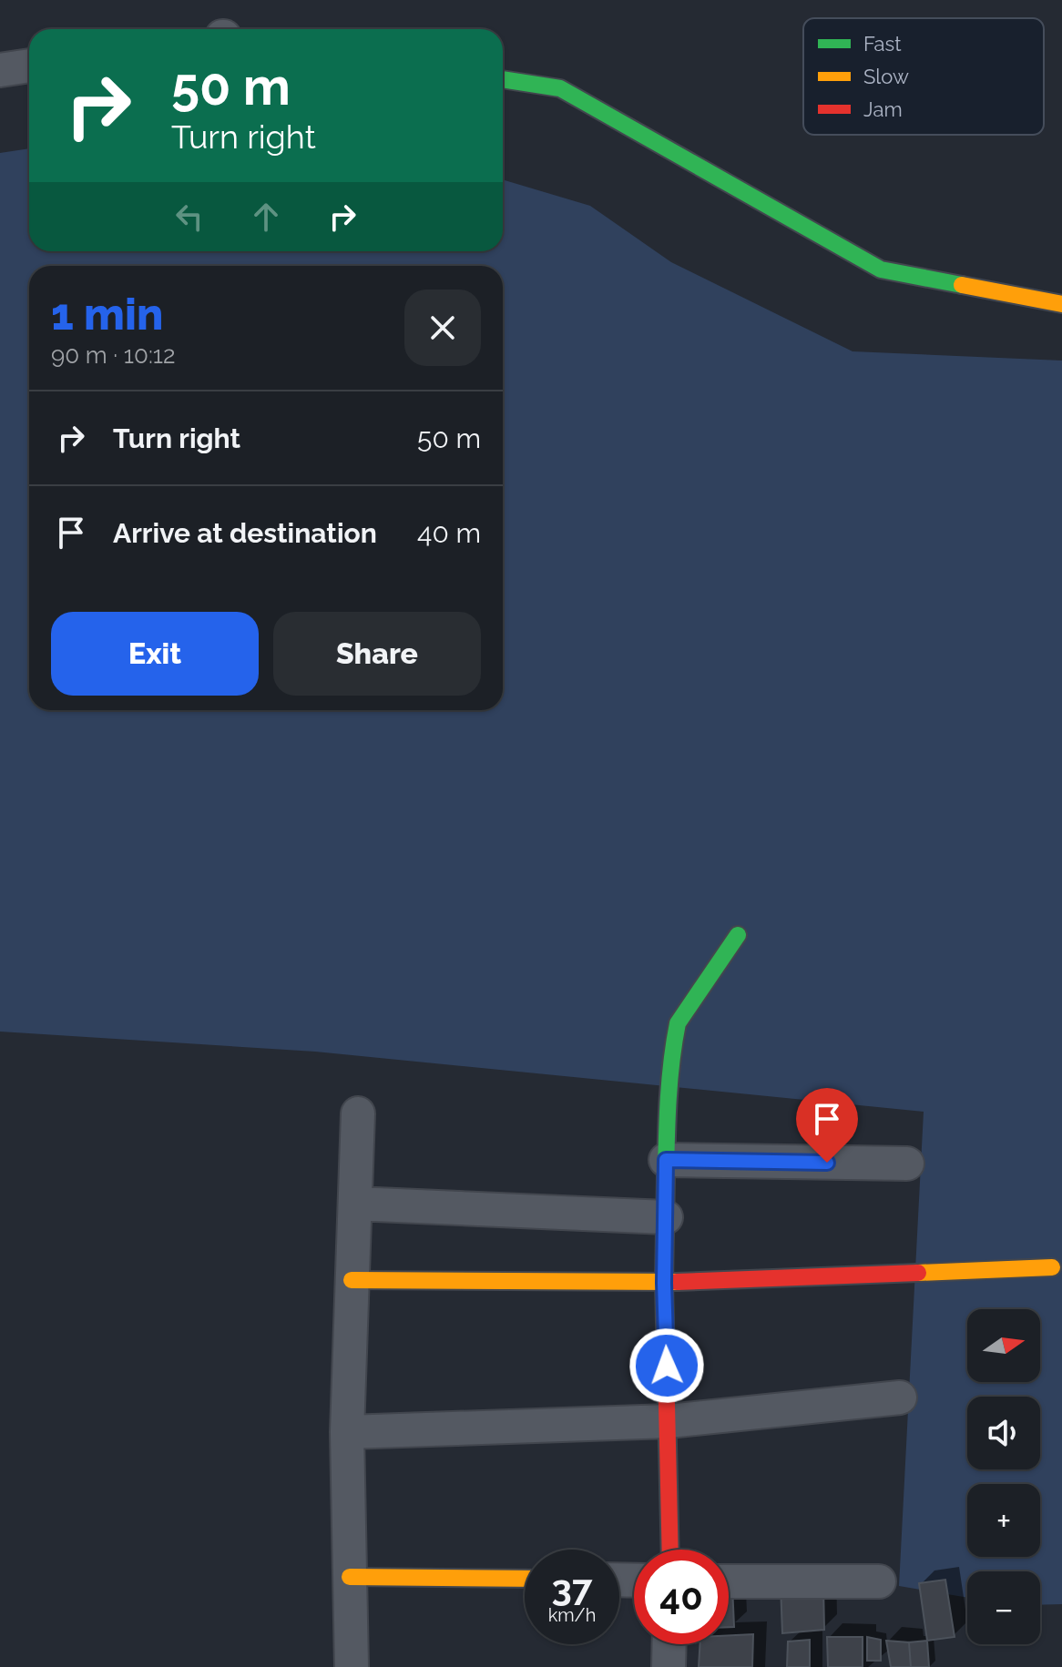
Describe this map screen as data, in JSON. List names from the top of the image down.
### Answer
{
  "legend": ["Fast", "Slow", "Jam"],
  "north": "right",
  "page": {
    "turn": ["50 m", "Turn right"],
    "heading": ["1 min", "90 m · 10:12"],
    "list": [
      {
        "name": "Turn right",
        "value": "50 m"
      },
      {
        "name": "Arrive at destination",
        "value": "40 m"
      }
    ],
    "buttons": ["Exit", "Share"],
    "map_buttons": ["+", "−"],
    "speed": "37 km/h",
    "limit": "40"
  }
}
